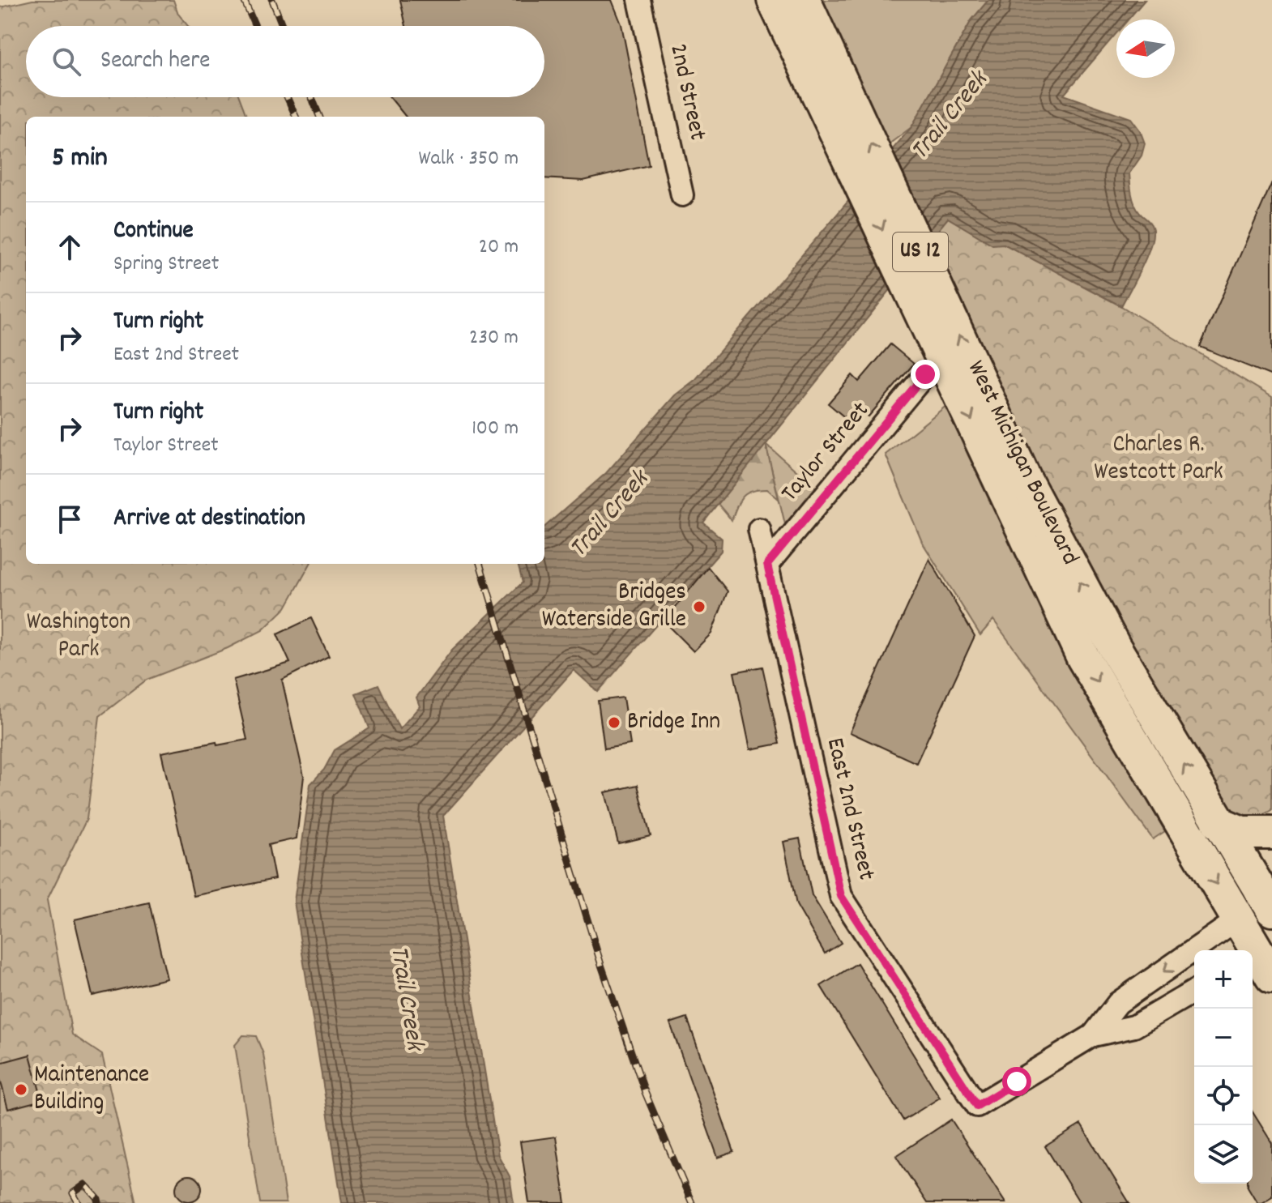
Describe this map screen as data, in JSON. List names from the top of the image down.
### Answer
{
  "streets": {
    "main road": ["US 12", "West Michigan Boulevard"],
    "street": ["2nd Street", "Taylor Street", "East 2nd Street"]
  },
  "crossings": [
    ["US 12", "West Michigan Boulevard"],
    ["Taylor Street", "East 2nd Street"]
  ],
  "water": ["Trail Creek"],
  "parks": ["Charles R. Westcott Park", "Washington Park"],
  "places": ["Bridges Waterside Grille", "Bridge Inn", "Maintenance Building"],
  "north": "left",
  "page": {
    "search": "Search here",
    "heading": ["5 min", "Walk · 350 m"],
    "list": [
      ["Continue", "Spring Street", "20 m"],
      ["Turn right", "East 2nd Street", "230 m"],
      ["Turn right", "Taylor Street", "100 m"],
      "Arrive at destination"
    ],
    "map_buttons": ["+", "−"]
  }
}
